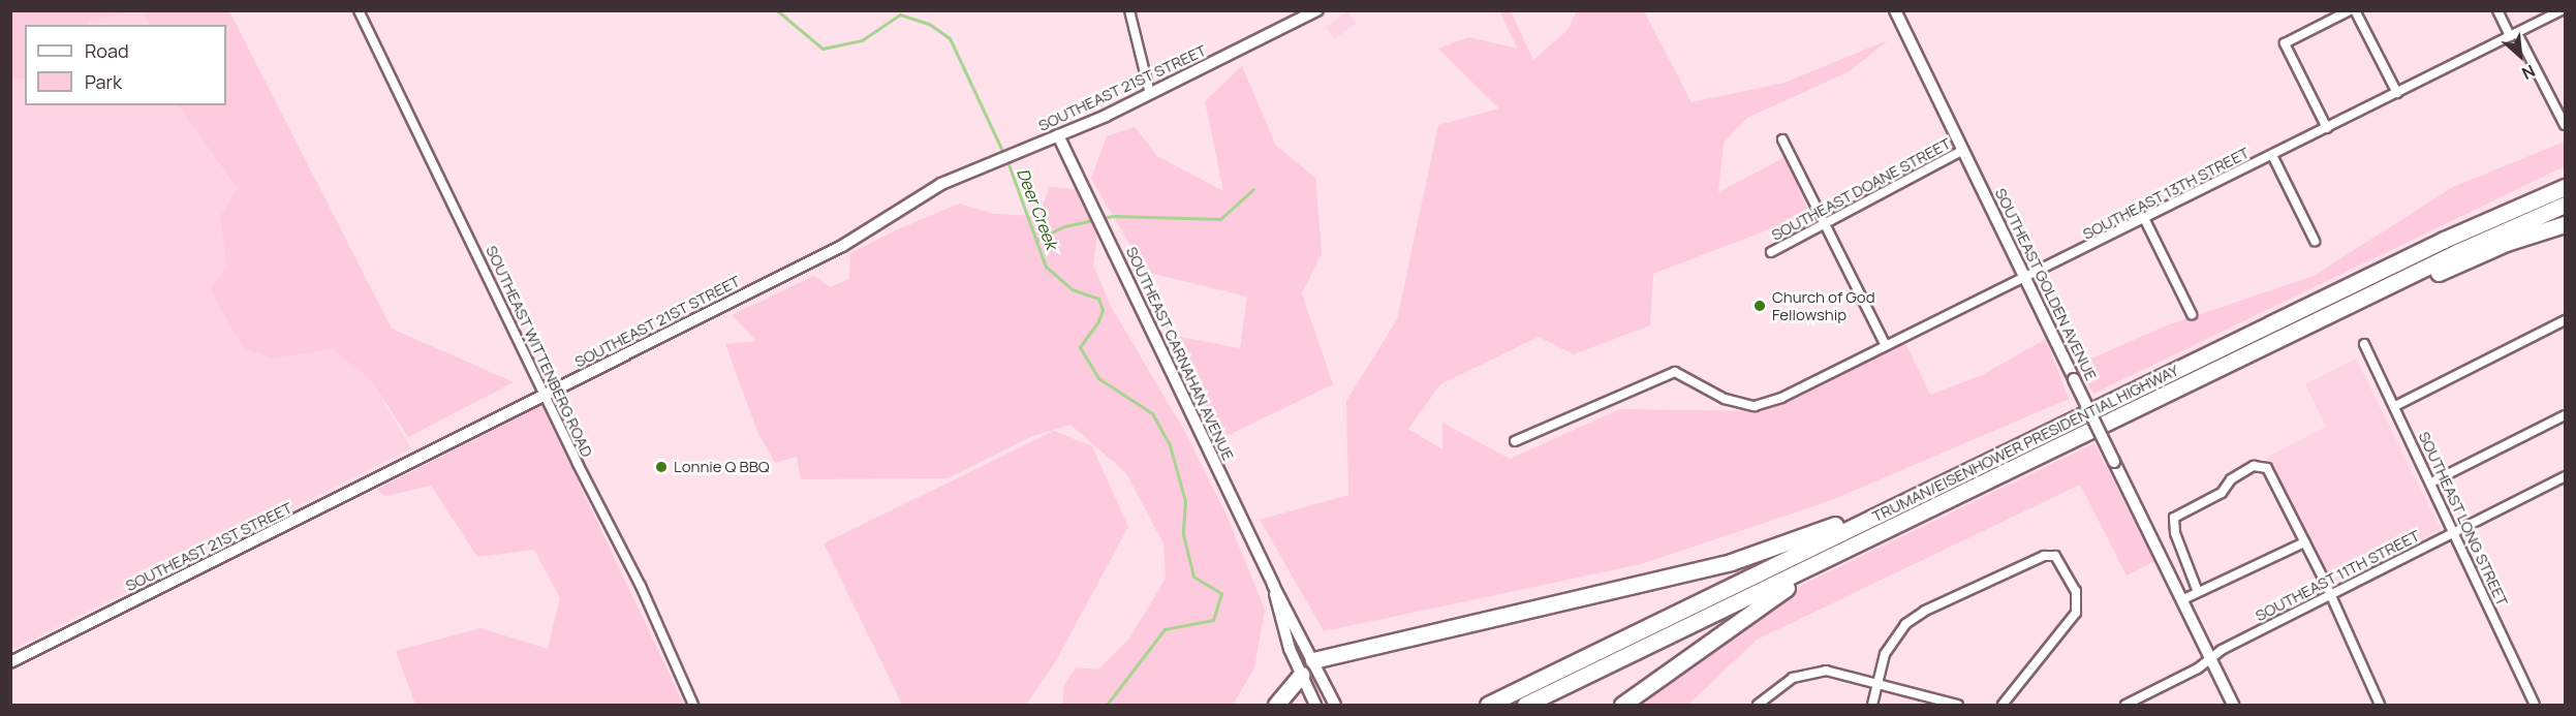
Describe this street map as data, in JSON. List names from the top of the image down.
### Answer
{
  "streets": {
    "highway": ["TRUMAN/EISENHOWER PRESIDENTIAL HIGHWAY"],
    "street": [
      "SOUTHEAST 21ST STREET",
      "SOUTHEAST DOANE STREET",
      "SOUTHEAST 13TH STREET",
      "SOUTHEAST GOLDEN AVENUE",
      "SOUTHEAST WITTENBERG ROAD",
      "SOUTHEAST CARNAHAN AVENUE",
      "SOUTHEAST LONG STREET",
      "SOUTHEAST 11TH STREET"
    ]
  },
  "crossings": [
    ["SOUTHEAST 21ST STREET", "SOUTHEAST WITTENBERG ROAD"],
    ["SOUTHEAST 21ST STREET", "SOUTHEAST CARNAHAN AVENUE"],
    ["SOUTHEAST DOANE STREET", "SOUTHEAST GOLDEN AVENUE"],
    ["SOUTHEAST 13TH STREET", "SOUTHEAST GOLDEN AVENUE"],
    ["SOUTHEAST GOLDEN AVENUE", "SOUTHEAST 11TH STREET"],
    ["SOUTHEAST LONG STREET", "SOUTHEAST 11TH STREET"]
  ],
  "water": ["Deer Creek"],
  "places": ["Church of God Fellowship", "Lonnie Q BBQ"],
  "legend": ["Road", "Park"],
  "north": "bottom right"
}
